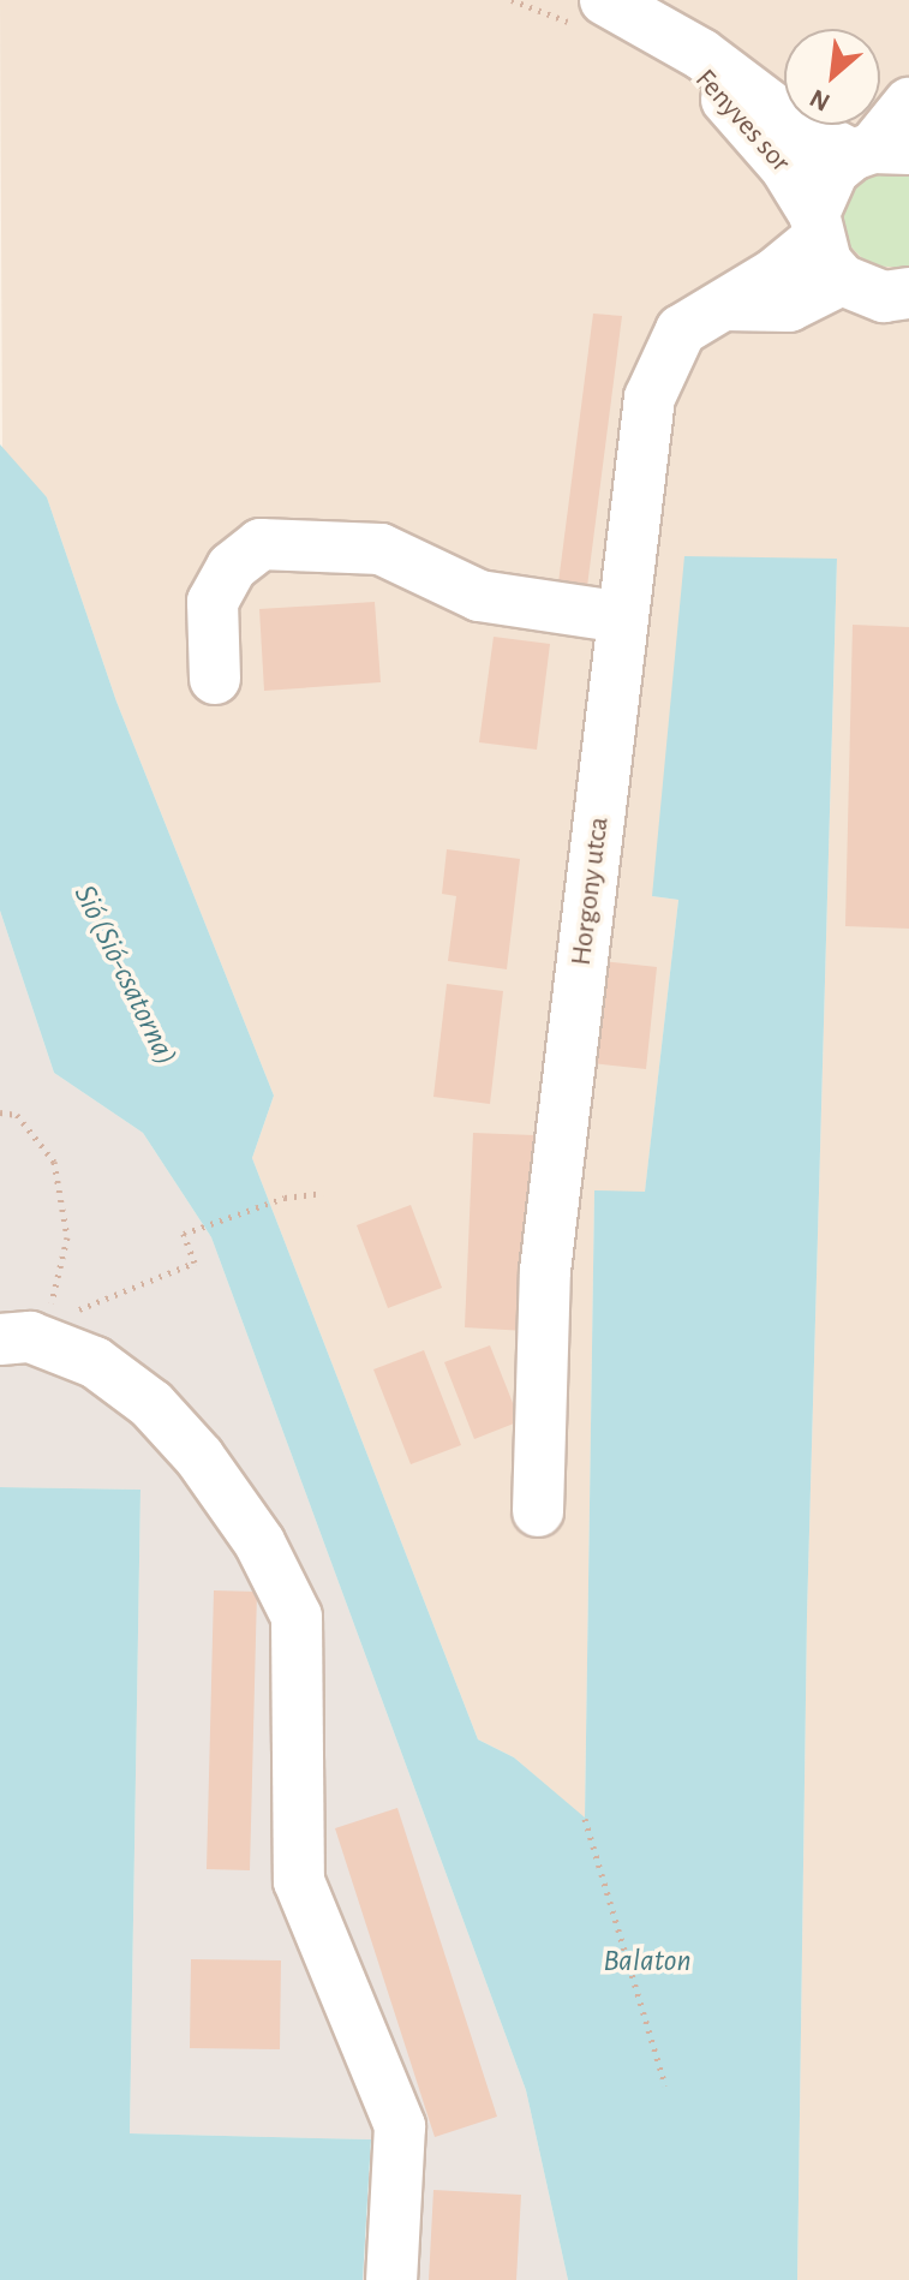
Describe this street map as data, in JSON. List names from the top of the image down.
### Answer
{
  "streets": {
    "street": ["Fenyves sor", "Horgony utca"]
  },
  "crossings": [
    ["Fenyves sor", "Horgony utca"]
  ],
  "water": ["Sió (Sió-csatorna)", "Balaton"],
  "north": "bottom left"
}
